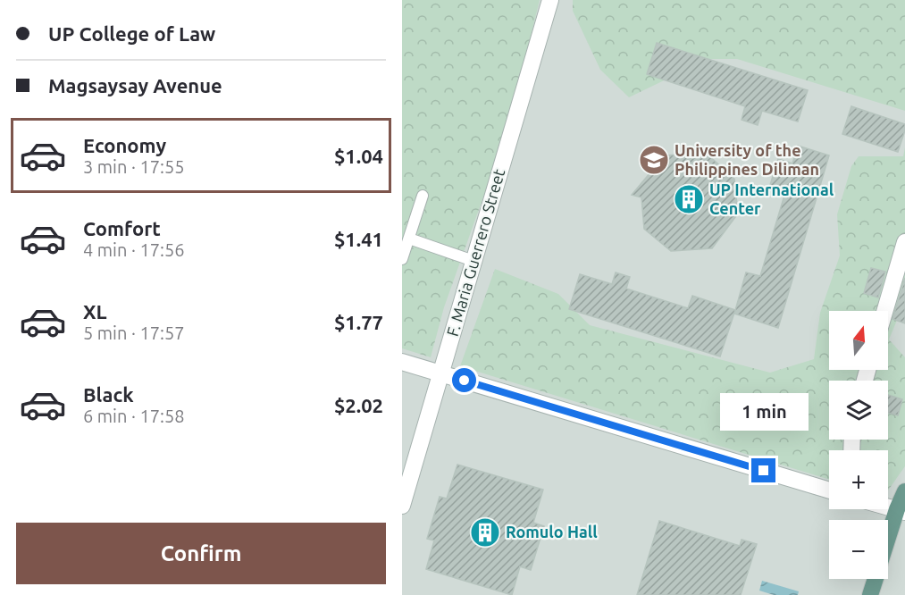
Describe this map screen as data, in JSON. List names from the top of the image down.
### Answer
{
  "streets": {
    "street": ["F. Maria Guerrero Street"]
  },
  "places": {
    "school or university": ["University of the Philippines Diliman"],
    "building": ["UP International Center", "Romulo Hall"]
  },
  "north": "top",
  "page": {
    "banner": ["UP College of Law", "Magsaysay Avenue"],
    "list": [
      {
        "name": "Economy",
        "note": "3 min · 17:55",
        "value": "$1.04"
      },
      {
        "name": "Comfort",
        "note": "4 min · 17:56",
        "value": "$1.41"
      },
      {
        "name": "XL",
        "note": "5 min · 17:57",
        "value": "$1.77"
      },
      {
        "name": "Black",
        "note": "6 min · 17:58",
        "value": "$2.02"
      }
    ],
    "map_buttons": ["+", "−"],
    "bubble": "1 min",
    "buttons": "Confirm"
  }
}
